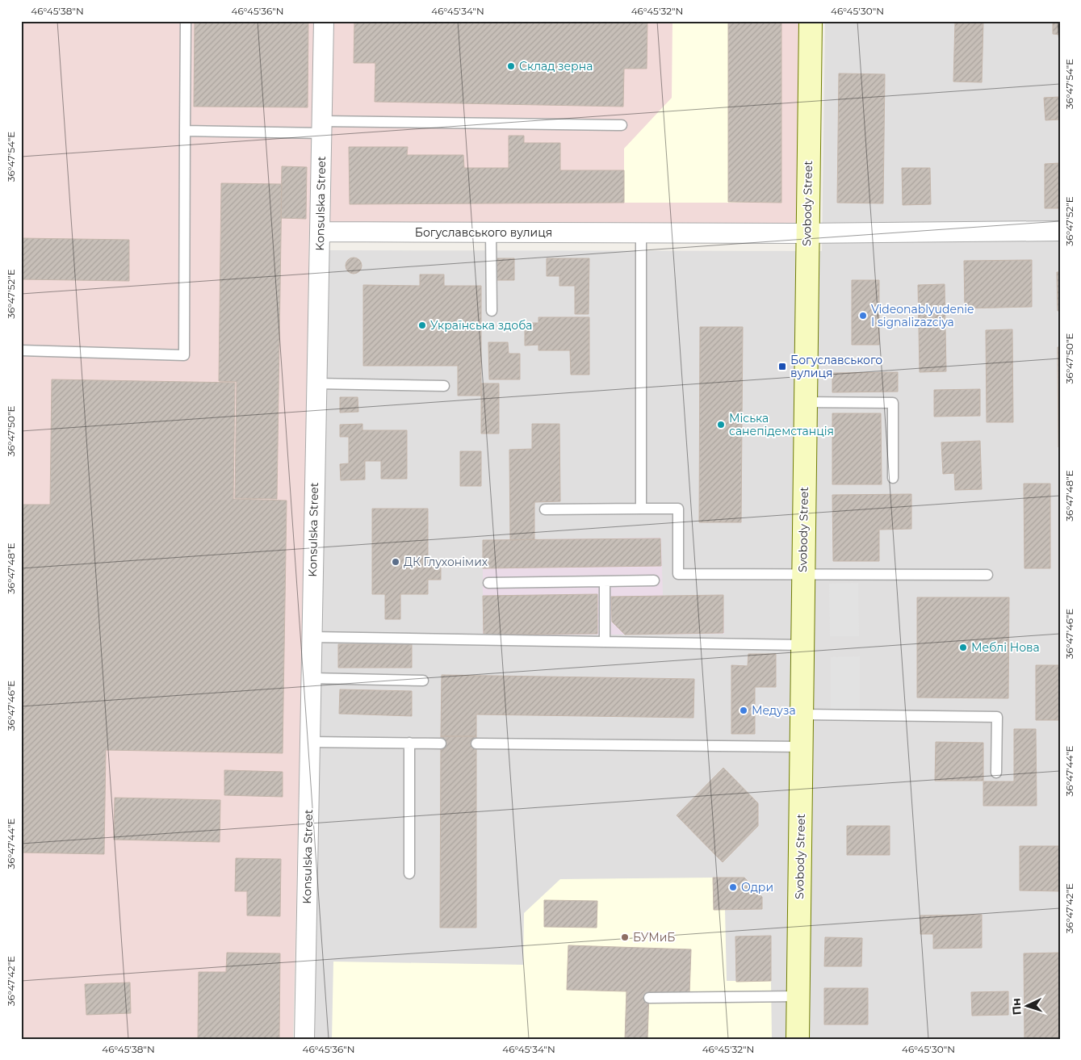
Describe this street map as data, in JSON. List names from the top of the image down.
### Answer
{
  "streets": {
    "main road": ["Svobody Street"],
    "street": ["Konsulska Street", "Богуславського вулиця"]
  },
  "crossings": [
    ["Konsulska Street", "Богуславського вулиця"],
    ["Svobody Street", "Богуславського вулиця"]
  ],
  "places": {
    "other": [
      "Склад зерна",
      "Videonablyudenie I signalizazciya",
      "Українська здоба",
      "Міська санепідемстанція",
      "ДК Глухонімих",
      "Меблі Нова",
      "Медуза",
      "Одри",
      "БУМиБ"
    ],
    "transit": ["Богуславського вулиця"]
  },
  "north": "left",
  "coordinates": [
    "46°45'38\"N",
    "46°45'36\"N",
    "46°45'34\"N",
    "46°45'32\"N",
    "46°45'30\"N",
    "36°47'54\"E",
    "36°47'52\"E",
    "36°47'50\"E",
    "36°47'48\"E",
    "36°47'46\"E",
    "36°47'44\"E",
    "36°47'42\"E"
  ]
}
